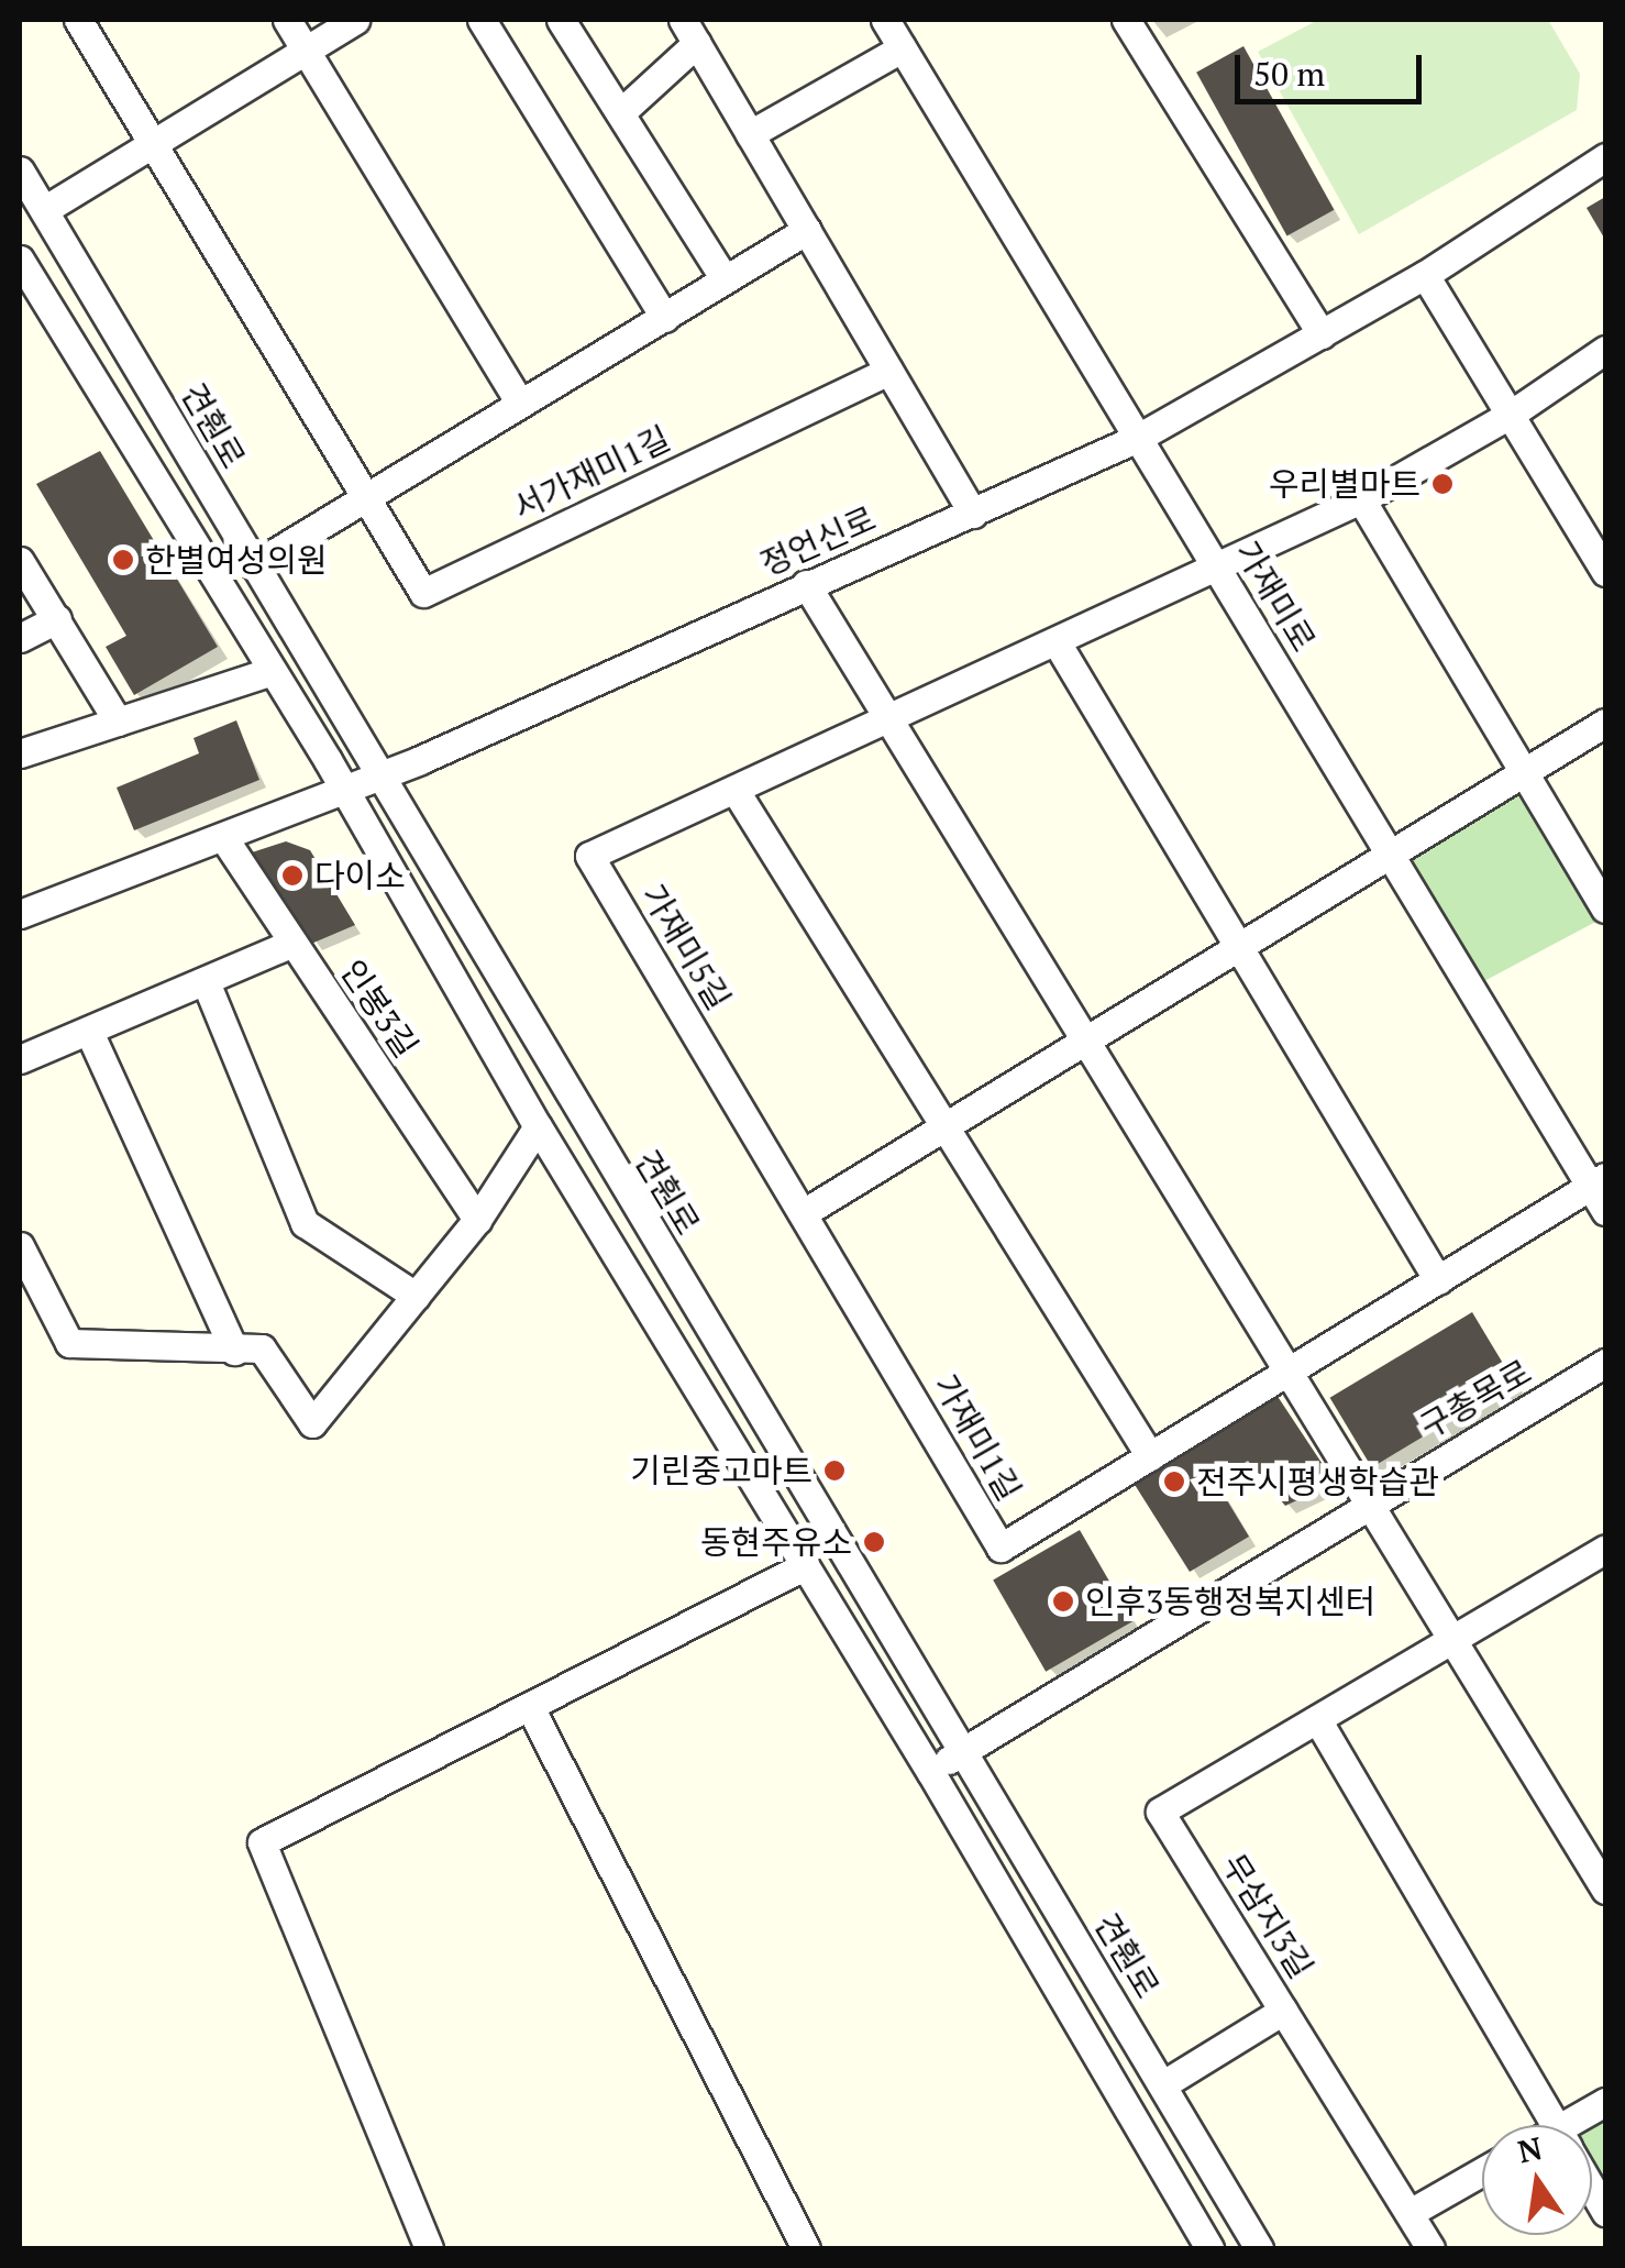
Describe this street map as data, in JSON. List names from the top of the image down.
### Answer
{
  "streets": {
    "street": [
      "견훤로",
      "서가재미1길",
      "정언신로",
      "가재미로",
      "가재미5길",
      "인봉3길",
      "구총목로",
      "가재미1길",
      "무삼지3길"
    ]
  },
  "crossings": [
    ["견훤로", "정언신로"],
    ["견훤로", "구총목로"],
    ["정언신로", "가재미로"],
    ["정언신로", "인봉3길"],
    ["가재미로", "가재미5길"],
    ["가재미로", "가재미1길"],
    ["가재미5길", "가재미1길"]
  ],
  "places": [
    "우리별마트",
    "한별여성의원",
    "다이소",
    "기린중고마트",
    "전주시평생학습관",
    "동현주유소",
    "인후3동행정복지센터"
  ],
  "scale_bar": "50 m",
  "north": "top"
}
